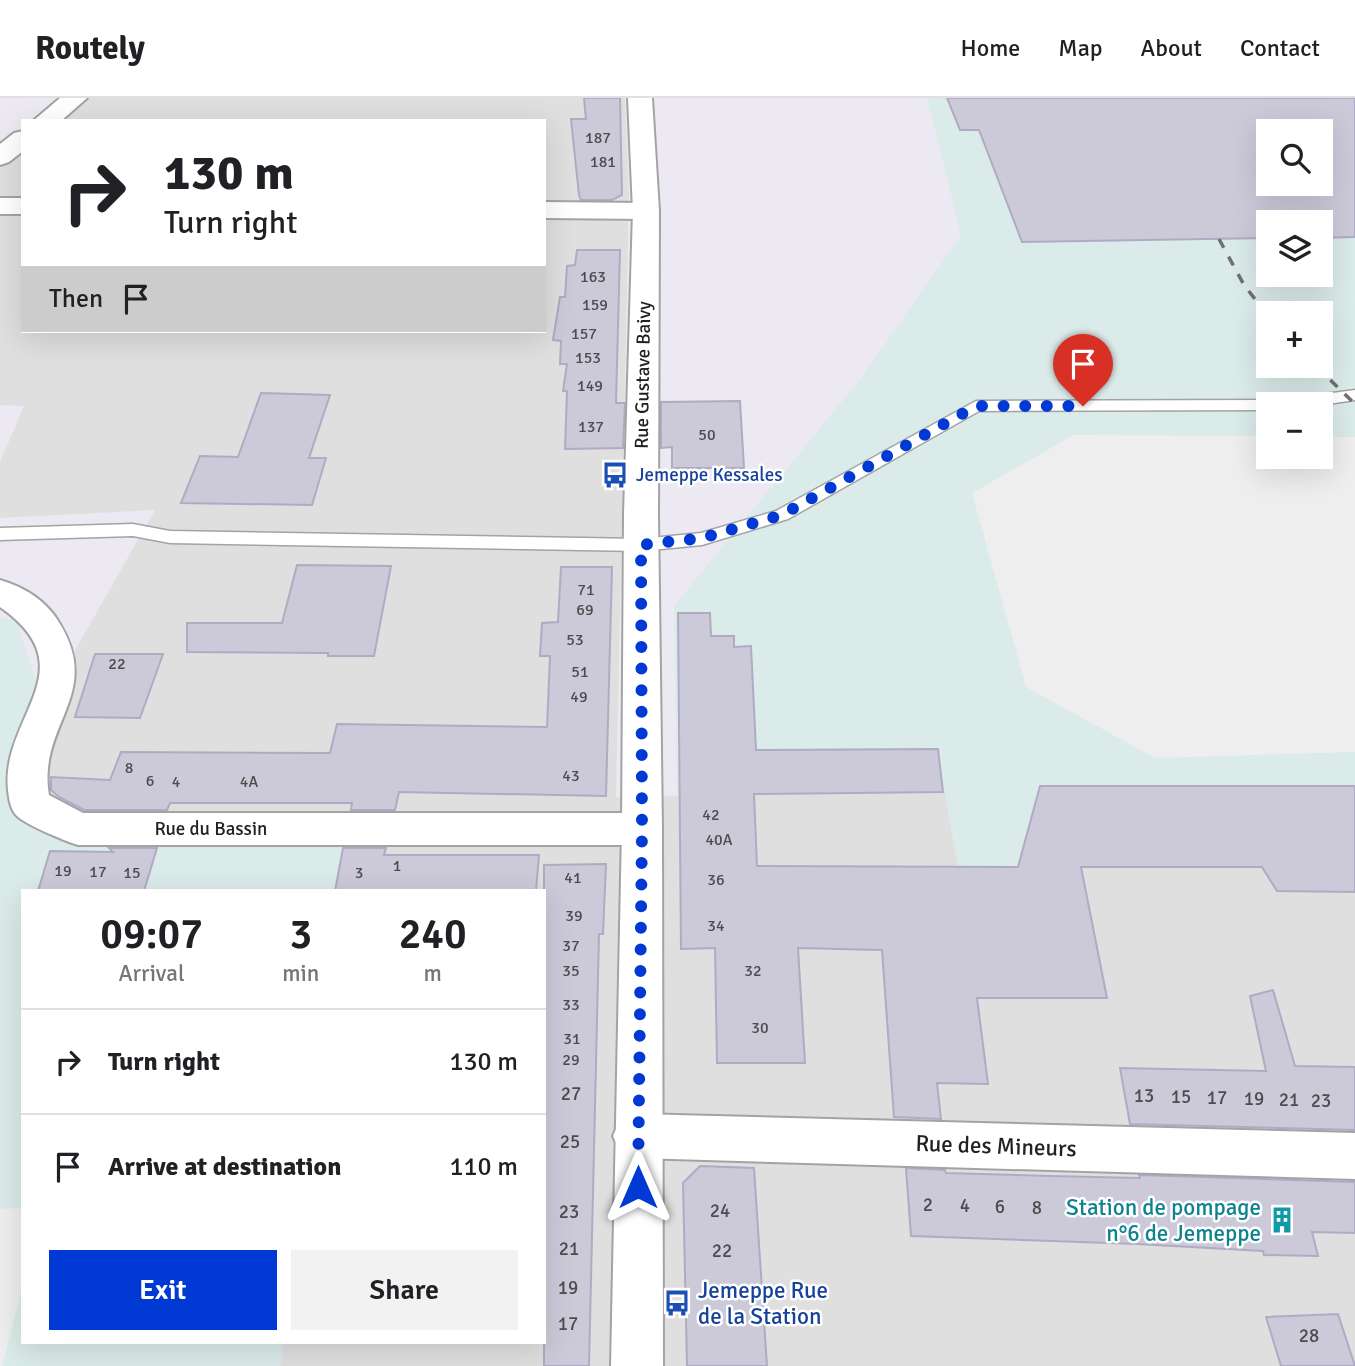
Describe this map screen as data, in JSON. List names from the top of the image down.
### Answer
{
  "streets": {
    "street": ["Rue Gustave Baivy", "Rue du Bassin", "Rue des Mineurs"]
  },
  "crossings": [
    ["Rue Gustave Baivy", "Rue du Bassin"],
    ["Rue Gustave Baivy", "Rue des Mineurs"]
  ],
  "places": {
    "bus stop": ["Jemeppe Kessales", "Jemeppe Rue de la Station"],
    "building": ["Station de pompage n°6 de Jemeppe"]
  },
  "house_numbers": [
    "187",
    "181",
    "163",
    "159",
    "157",
    "153",
    "149",
    "137",
    "50",
    "71",
    "69",
    "53",
    "22",
    "51",
    "49",
    "8",
    "43",
    "6",
    "4",
    "4A",
    "42",
    "40A",
    "1",
    "19",
    "17",
    "15",
    "3",
    "41",
    "36",
    "39",
    "34",
    "37",
    "35",
    "32",
    "33",
    "30",
    "31",
    "29",
    "27",
    "13",
    "15",
    "17",
    "19",
    "21",
    "23",
    "25",
    "2",
    "4",
    "6",
    "8",
    "24",
    "23",
    "21",
    "22",
    "19",
    "17",
    "28"
  ],
  "page": {
    "header": "Routely",
    "nav": [
      "Home",
      "Map",
      "About",
      "Contact"
    ],
    "map_buttons": ["+", "−"],
    "turn": ["130 m", "Turn right"],
    "then": "Then",
    "eta": [
      "09:07",
      "Arrival",
      "3",
      "min",
      "240",
      "m"
    ],
    "list": [
      {
        "name": "Turn right",
        "value": "130 m"
      },
      {
        "name": "Arrive at destination",
        "value": "110 m"
      }
    ],
    "buttons": ["Exit", "Share"]
  }
}
